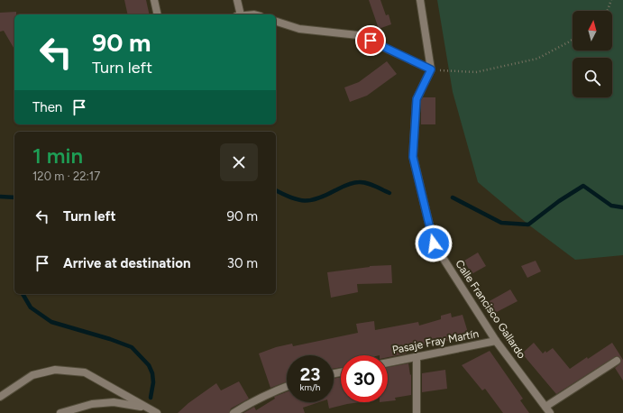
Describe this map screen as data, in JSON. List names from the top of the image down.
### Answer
{
  "streets": {
    "street": ["Calle Francisco Gallardo", "Pasaje Fray Martín"]
  },
  "crossings": [
    ["Calle Francisco Gallardo", "Pasaje Fray Martín"]
  ],
  "north": "top",
  "page": {
    "turn": ["90 m", "Turn left"],
    "then": "Then",
    "heading": ["1 min", "120 m · 22:17"],
    "list": [
      {
        "name": "Turn left",
        "value": "90 m"
      },
      {
        "name": "Arrive at destination",
        "value": "30 m"
      }
    ],
    "speed": "23 km/h",
    "limit": "30"
  }
}
